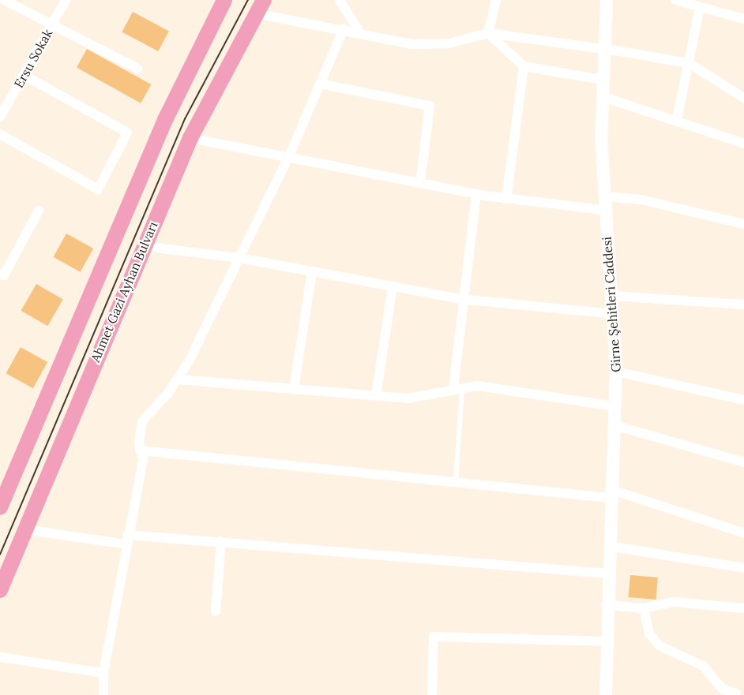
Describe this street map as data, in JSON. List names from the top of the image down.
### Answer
{
  "streets": {
    "main road": ["Ahmet Gazi Ayhan Bulvarı"],
    "street": ["Ersu Sokak", "Girne Şehitleri Caddesi"]
  }
}
